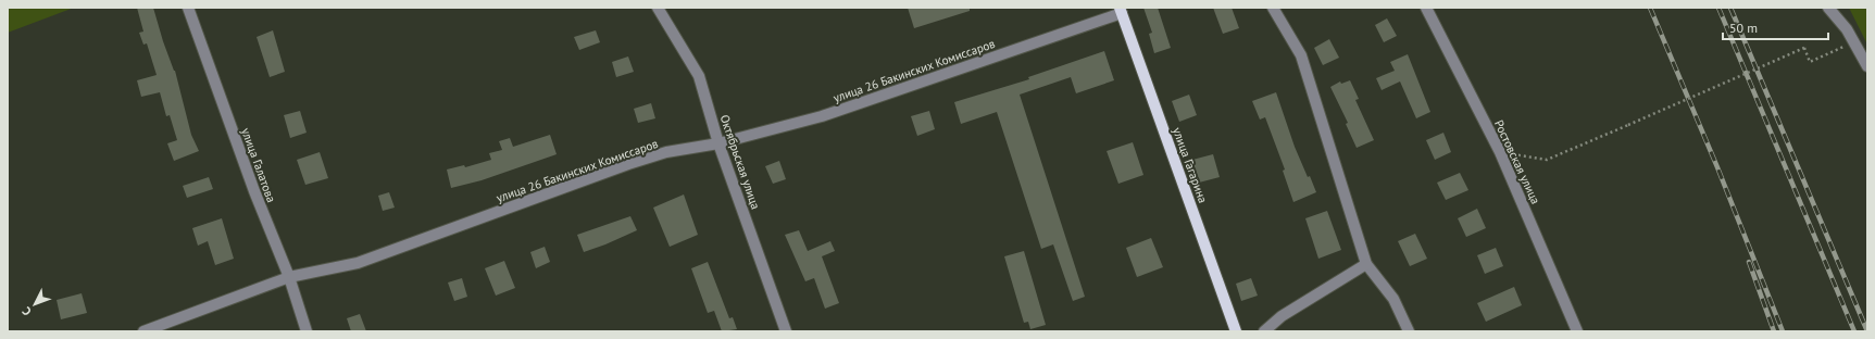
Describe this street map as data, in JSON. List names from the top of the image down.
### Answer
{
  "streets": {
    "main road": ["улица Гагарина"],
    "street": [
      "улица 26 Бакинских Комиссаров",
      "Октябрьская улица",
      "Ростовская улица",
      "улица Галатова"
    ]
  },
  "crossings": [
    ["улица 26 Бакинских Комиссаров", "Октябрьская улица"],
    ["улица 26 Бакинских Комиссаров", "улица Галатова"],
    ["улица 26 Бакинских Комиссаров", "улица Гагарина"]
  ],
  "scale_bar": "50 m",
  "north": "bottom left"
}
